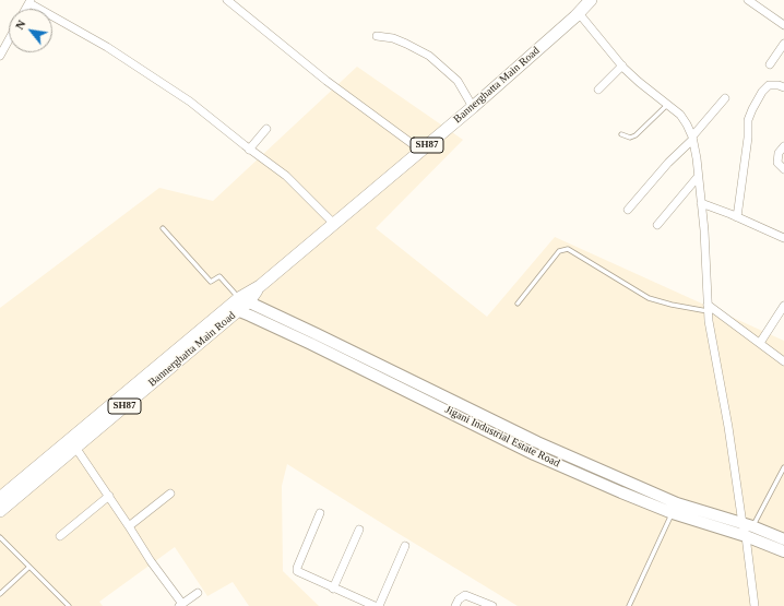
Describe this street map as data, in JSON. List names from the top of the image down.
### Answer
{
  "streets": {
    "main road": ["Bannerghatta Main Road", "SH87", "Jigani Industrial Estate Road"]
  },
  "crossings": [
    ["Bannerghatta Main Road", "Jigani Industrial Estate Road"]
  ],
  "north": "top left"
}
